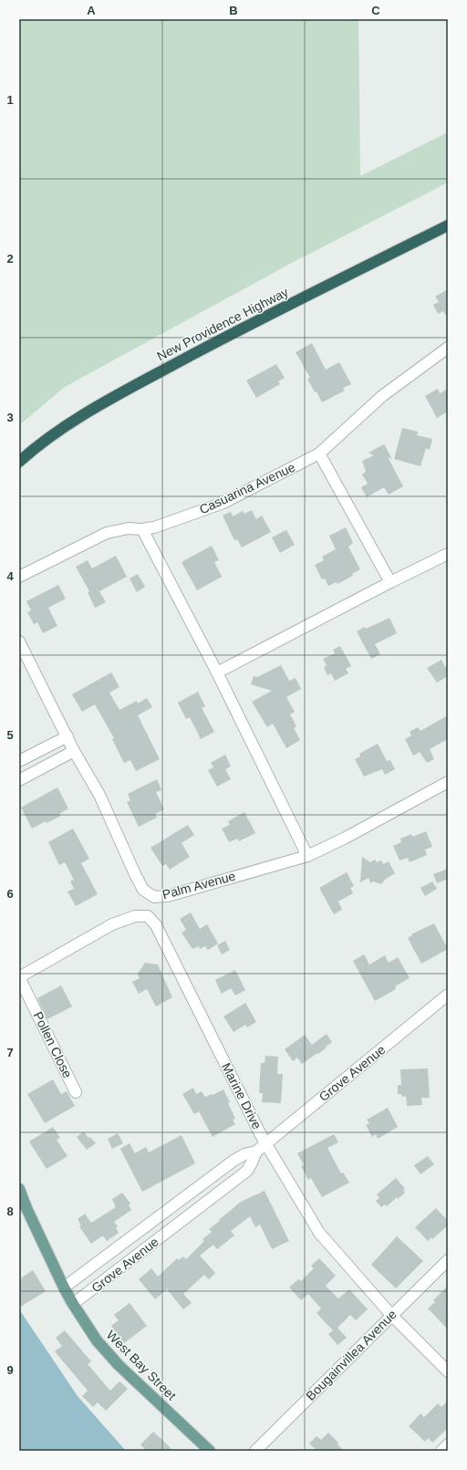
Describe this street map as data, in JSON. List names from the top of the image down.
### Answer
{
  "streets": {
    "highway": ["New Providence Highway"],
    "main road": ["West Bay Street"],
    "street": [
      "Casuarina Avenue",
      "Palm Avenue",
      "Pollen Close",
      "Grove Avenue",
      "Marine Drive",
      "Bougainvillea Avenue"
    ]
  },
  "crossings": [
    ["Pollen Close", "Marine Drive"],
    ["Grove Avenue", "Marine Drive"],
    ["Grove Avenue", "West Bay Street"],
    ["Marine Drive", "Bougainvillea Avenue"]
  ],
  "grid": {
    "columns": ["A", "B", "C"],
    "rows": [
      "1",
      "2",
      "3",
      "4",
      "5",
      "6",
      "7",
      "8",
      "9"
    ]
  }
}
